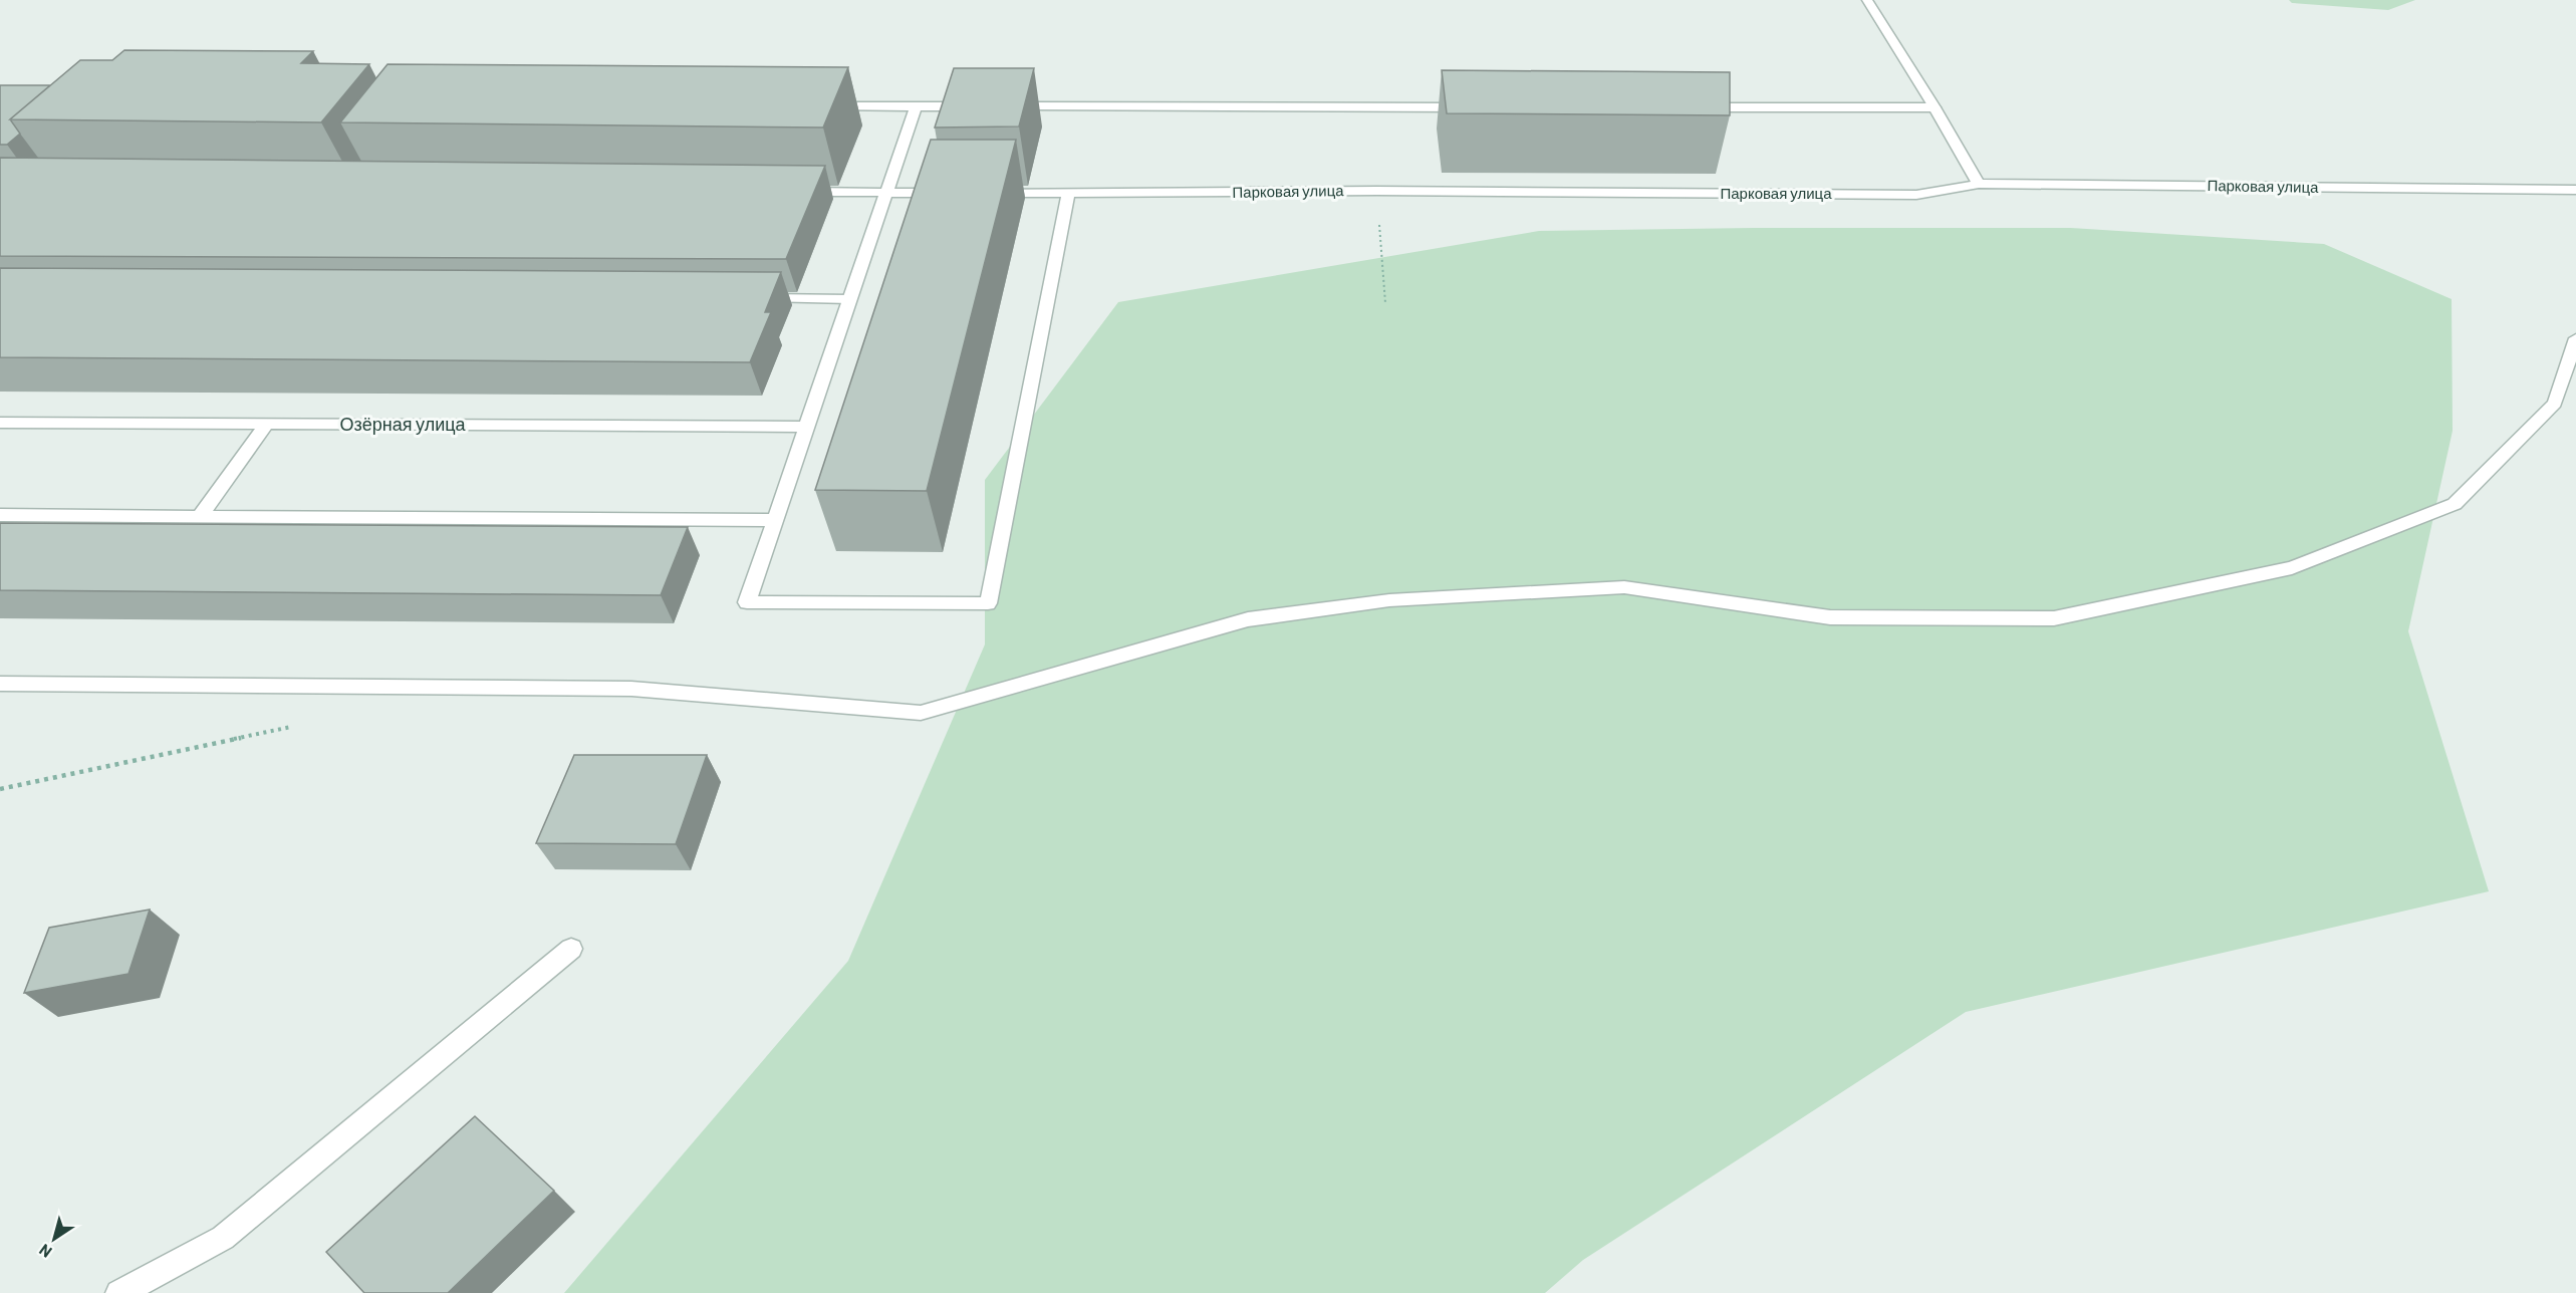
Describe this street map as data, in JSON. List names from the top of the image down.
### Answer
{
  "streets": {
    "street": ["Парковая улица", "Озёрная улица"]
  },
  "north": "bottom left"
}
